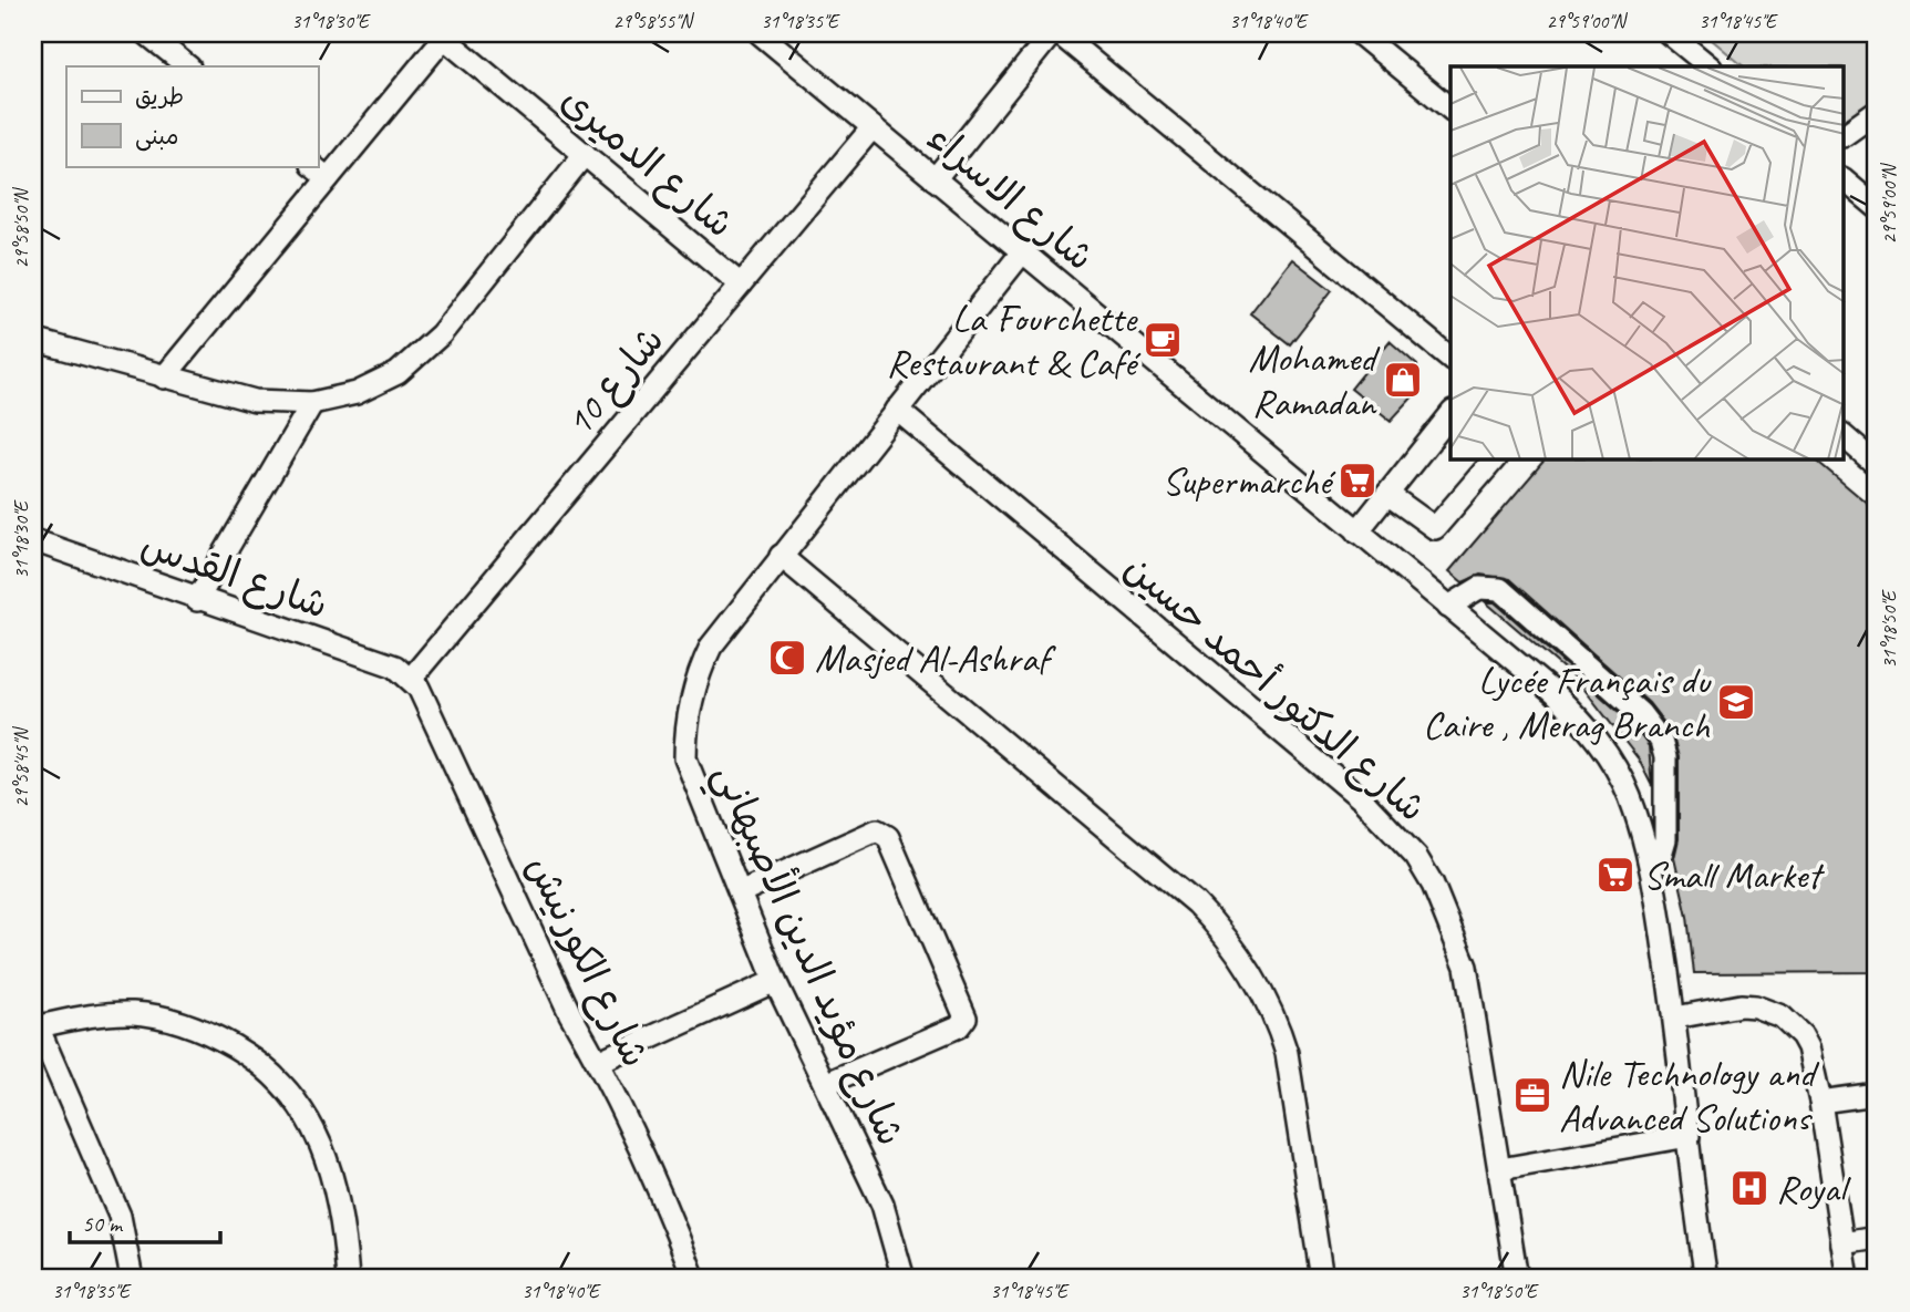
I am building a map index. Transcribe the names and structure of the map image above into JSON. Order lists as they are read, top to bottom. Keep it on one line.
{"streets":{"street":["شارع الدميرى","شارع الاسراء","شارع 10","شارع القدس","شارع الدكتور أحمد حسين","شارع مؤيد الدين الأصبهاني","شارع الكورنيش"]},"crossings":[["شارع الدميرى","شارع 10"],["شارع الاسراء","شارع 10"],["شارع الاسراء","شارع مؤيد الدين الأصبهاني"],["شارع 10","شارع القدس"],["شارع 10","شارع الكورنيش"],["شارع القدس","شارع الكورنيش"],["شارع الدكتور أحمد حسين","شارع مؤيد الدين الأصبهاني"]],"places":{"cafe":["La Fourchette Restaurant & Café"],"shop":["Mohamed Ramadan"],"supermarket":["Supermarché","Small Market"],"mosque":["Masjed Al-Ashraf"],"school or university":["Lycée Français du Caire , Merag Branch"],"office":["Nile Technology and Advanced Solutions"],"hospital":["Royal"]},"legend":["طريق","مبنى"],"scale_bar":"50 m","coordinates":["31°18'30\"E","29°58'55\"N","31°18'35\"E","31°18'40\"E","29°59'00\"N","31°18'45\"E","29°58'50\"N","31°18'50\"E","29°58'45\"N"]}
